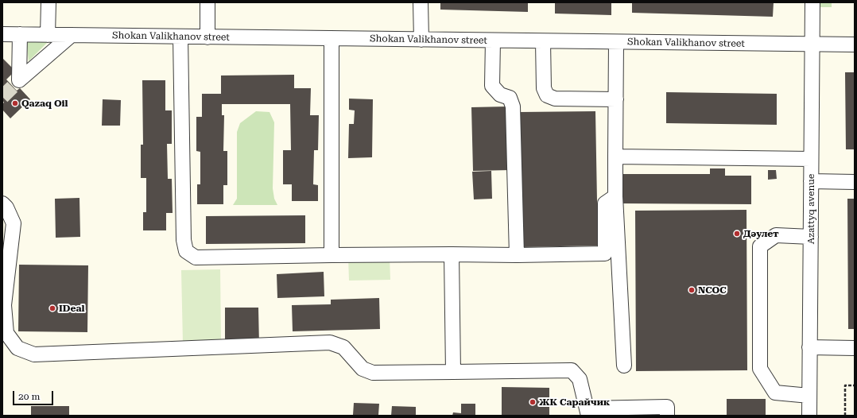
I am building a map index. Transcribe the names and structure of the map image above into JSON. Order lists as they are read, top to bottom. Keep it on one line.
{"streets":{"street":["Shokan Valikhanov street","Azattyq avenue"]},"crossings":[["Shokan Valikhanov street","Azattyq avenue"]],"places":["Qazaq Oil","Дәулет","NCOC","IDeal","ЖК Сарайчик"],"scale_bar":"20 m"}
